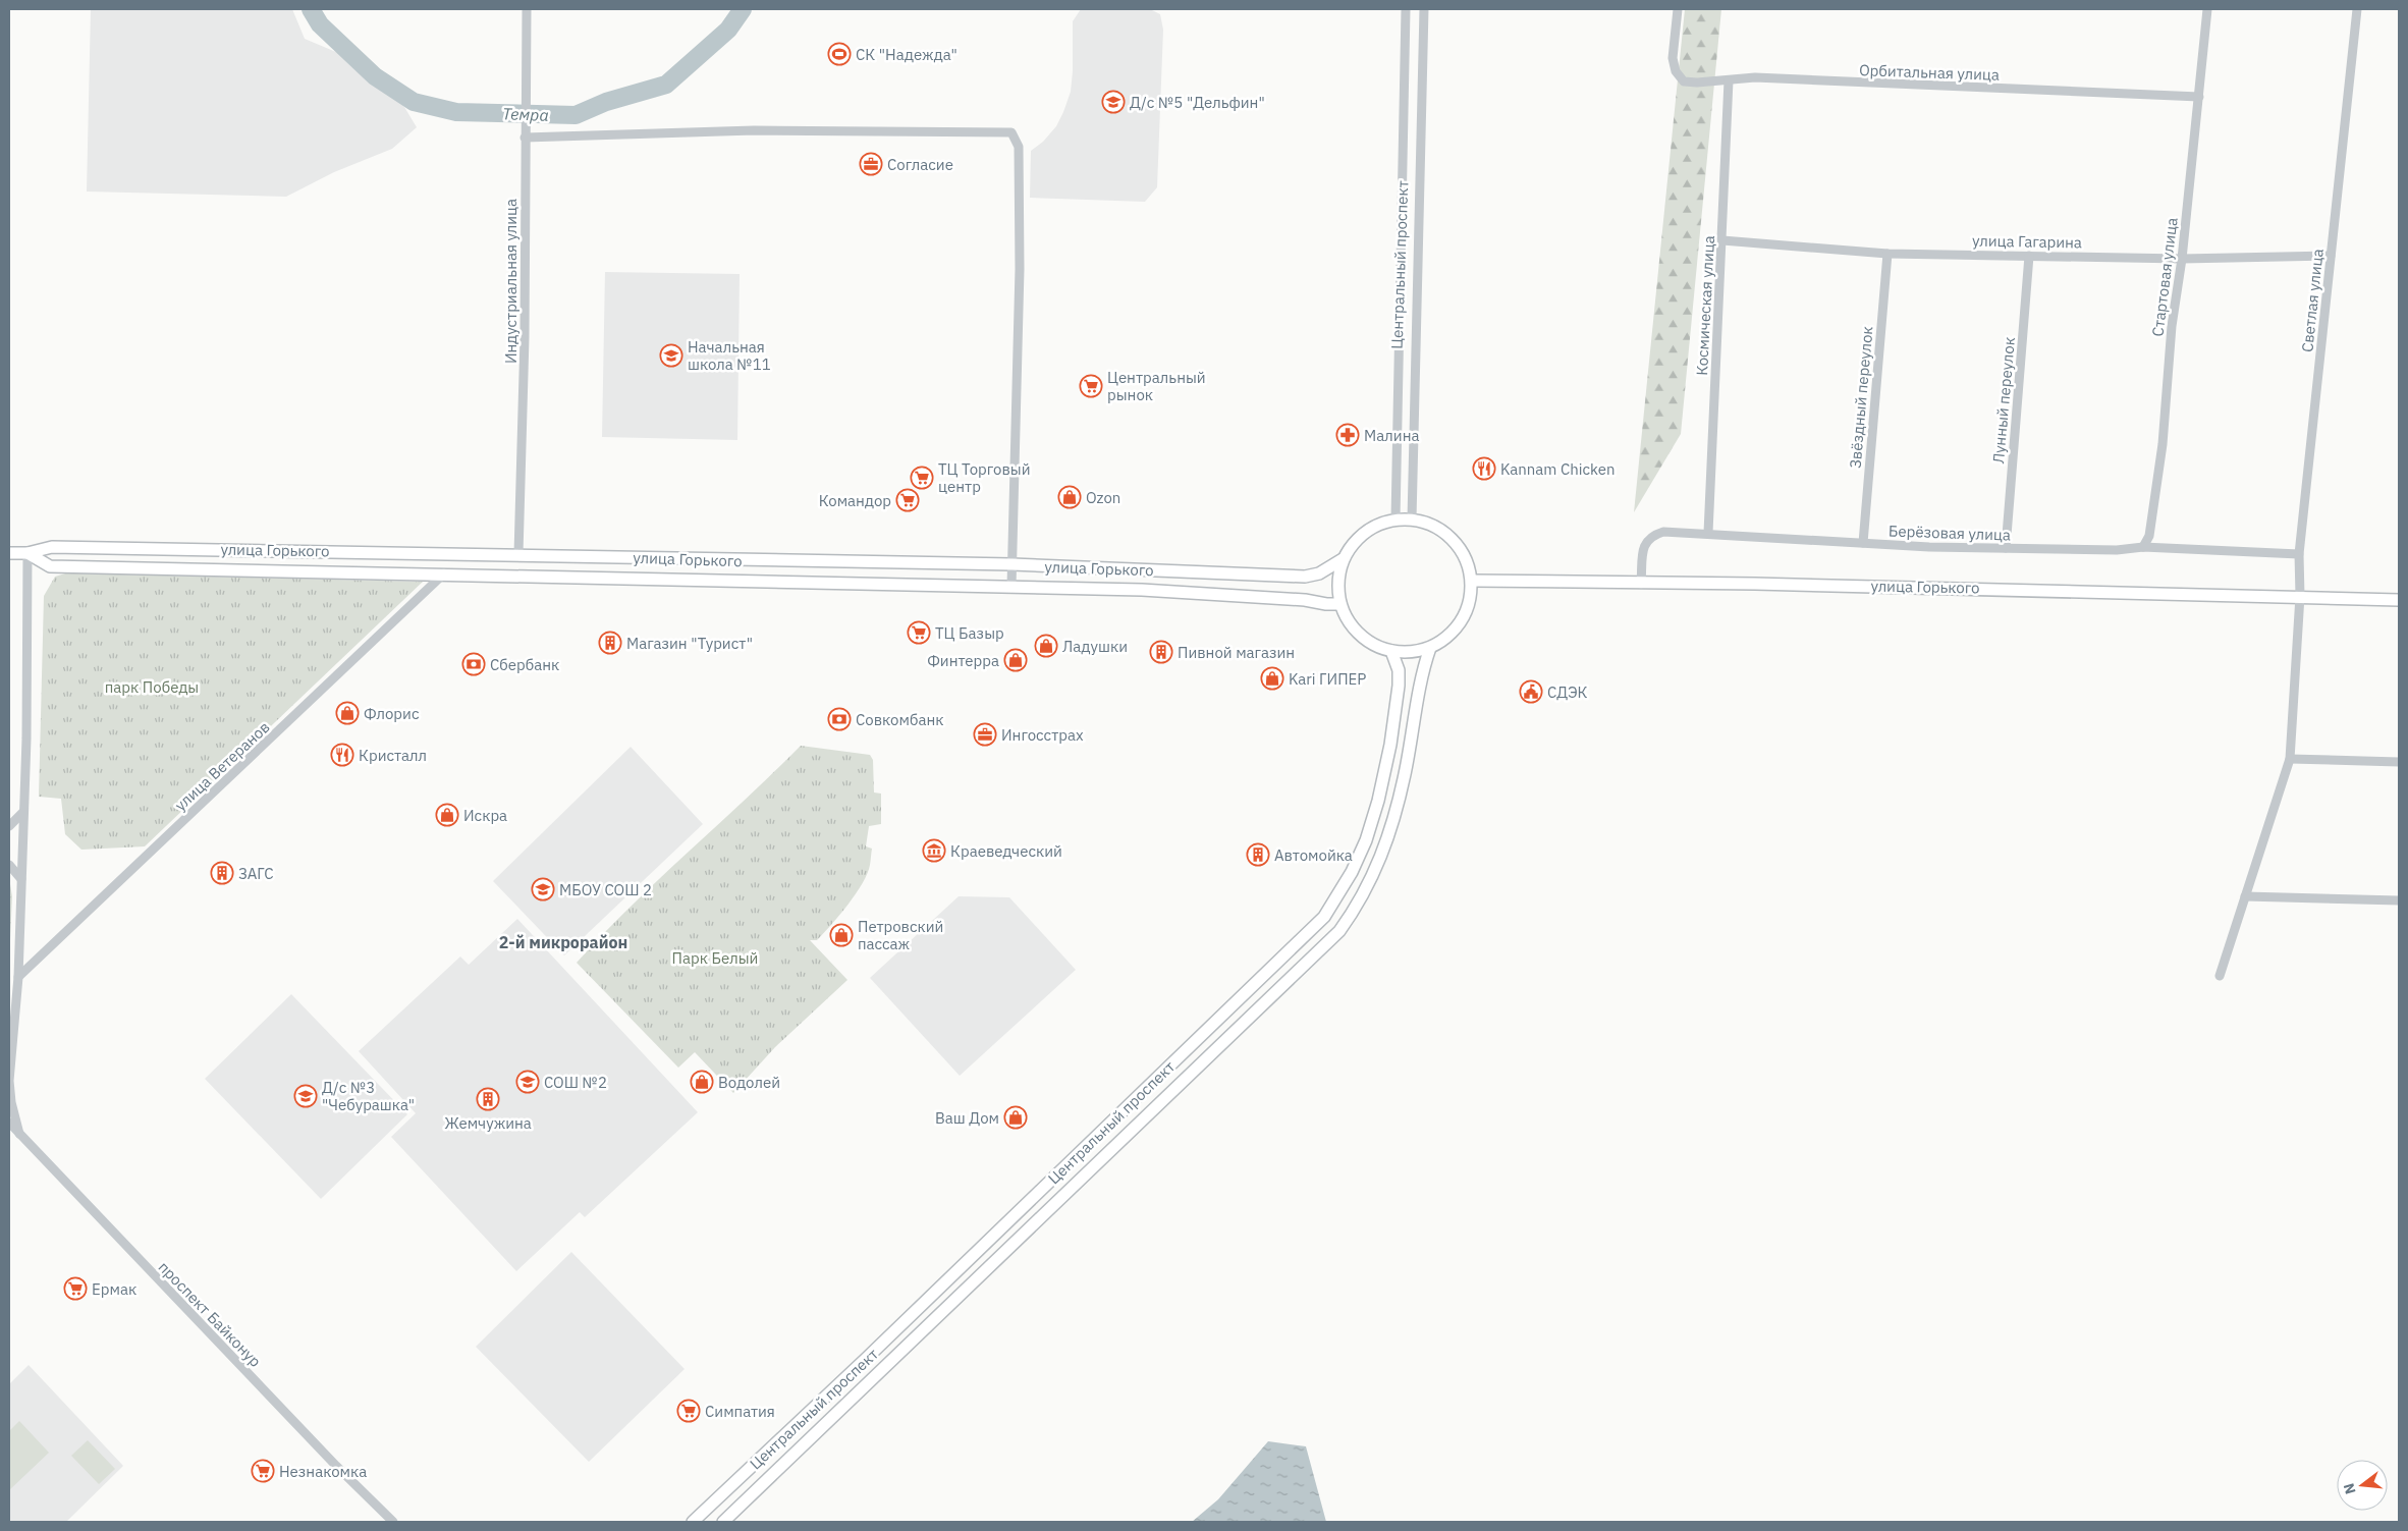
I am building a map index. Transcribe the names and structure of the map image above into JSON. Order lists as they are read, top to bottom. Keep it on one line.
{"streets":{"main road":["Центральный проспект","улица Горького"],"street":["Орбитальная улица","улица Гагарина","Стартовая улица","Индустриальная улица","Светлая улица","Космическая улица","Звёздный переулок","Лунный переулок","Берёзовая улица","улица Ветеранов","проспект Байконур"]},"crossings":[["Орбитальная улица","Стартовая улица"],["Орбитальная улица","Космическая улица"],["улица Гагарина","Стартовая улица"],["улица Гагарина","Светлая улица"],["улица Гагарина","Космическая улица"],["улица Гагарина","Звёздный переулок"],["улица Гагарина","Лунный переулок"],["Центральный проспект","улица Горького"],["Стартовая улица","Берёзовая улица"],["Индустриальная улица","улица Горького"],["Светлая улица","Берёзовая улица"],["Светлая улица","улица Горького"],["Космическая улица","Берёзовая улица"],["Звёздный переулок","Берёзовая улица"],["Лунный переулок","Берёзовая улица"],["Берёзовая улица","улица Горького"],["улица Горького","улица Ветеранов"]],"districts":["2-й микрорайон"],"water":["Темра"],"parks":["парк Победы","Парк Белый"],"places":{"sports":["СК \"Надежда\""],"school or university":["Д/c №5 \"Дельфин\"","Начальная школа №11","МБОУ СОШ 2","СОШ №2","Д/c №3 \"Чебурашка\""],"office":["Согласие","Ингосстрах"],"supermarket":["Центральный рынок","ТЦ Торговый центр","Командор","ТЦ Базыр","Ермак","Симпатия","Незнакомка"],"pharmacy":["Малина"],"restaurant":["Kannam Chicken","Кристалл"],"shop":["Ozon","Ладушки","Финтерра","Kari ГИПЕР","Флорис","Искра","Петровский пассаж","Водолей","Ваш Дом"],"building":["Магазин \"Турист\"","Пивной магазин","Автомойка","ЗАГС","Жемчужина"],"bank":["Сбербанк","Совкомбанк"],"public building":["СДЭК"],"museum":["Краеведческий"]},"north":"left"}
